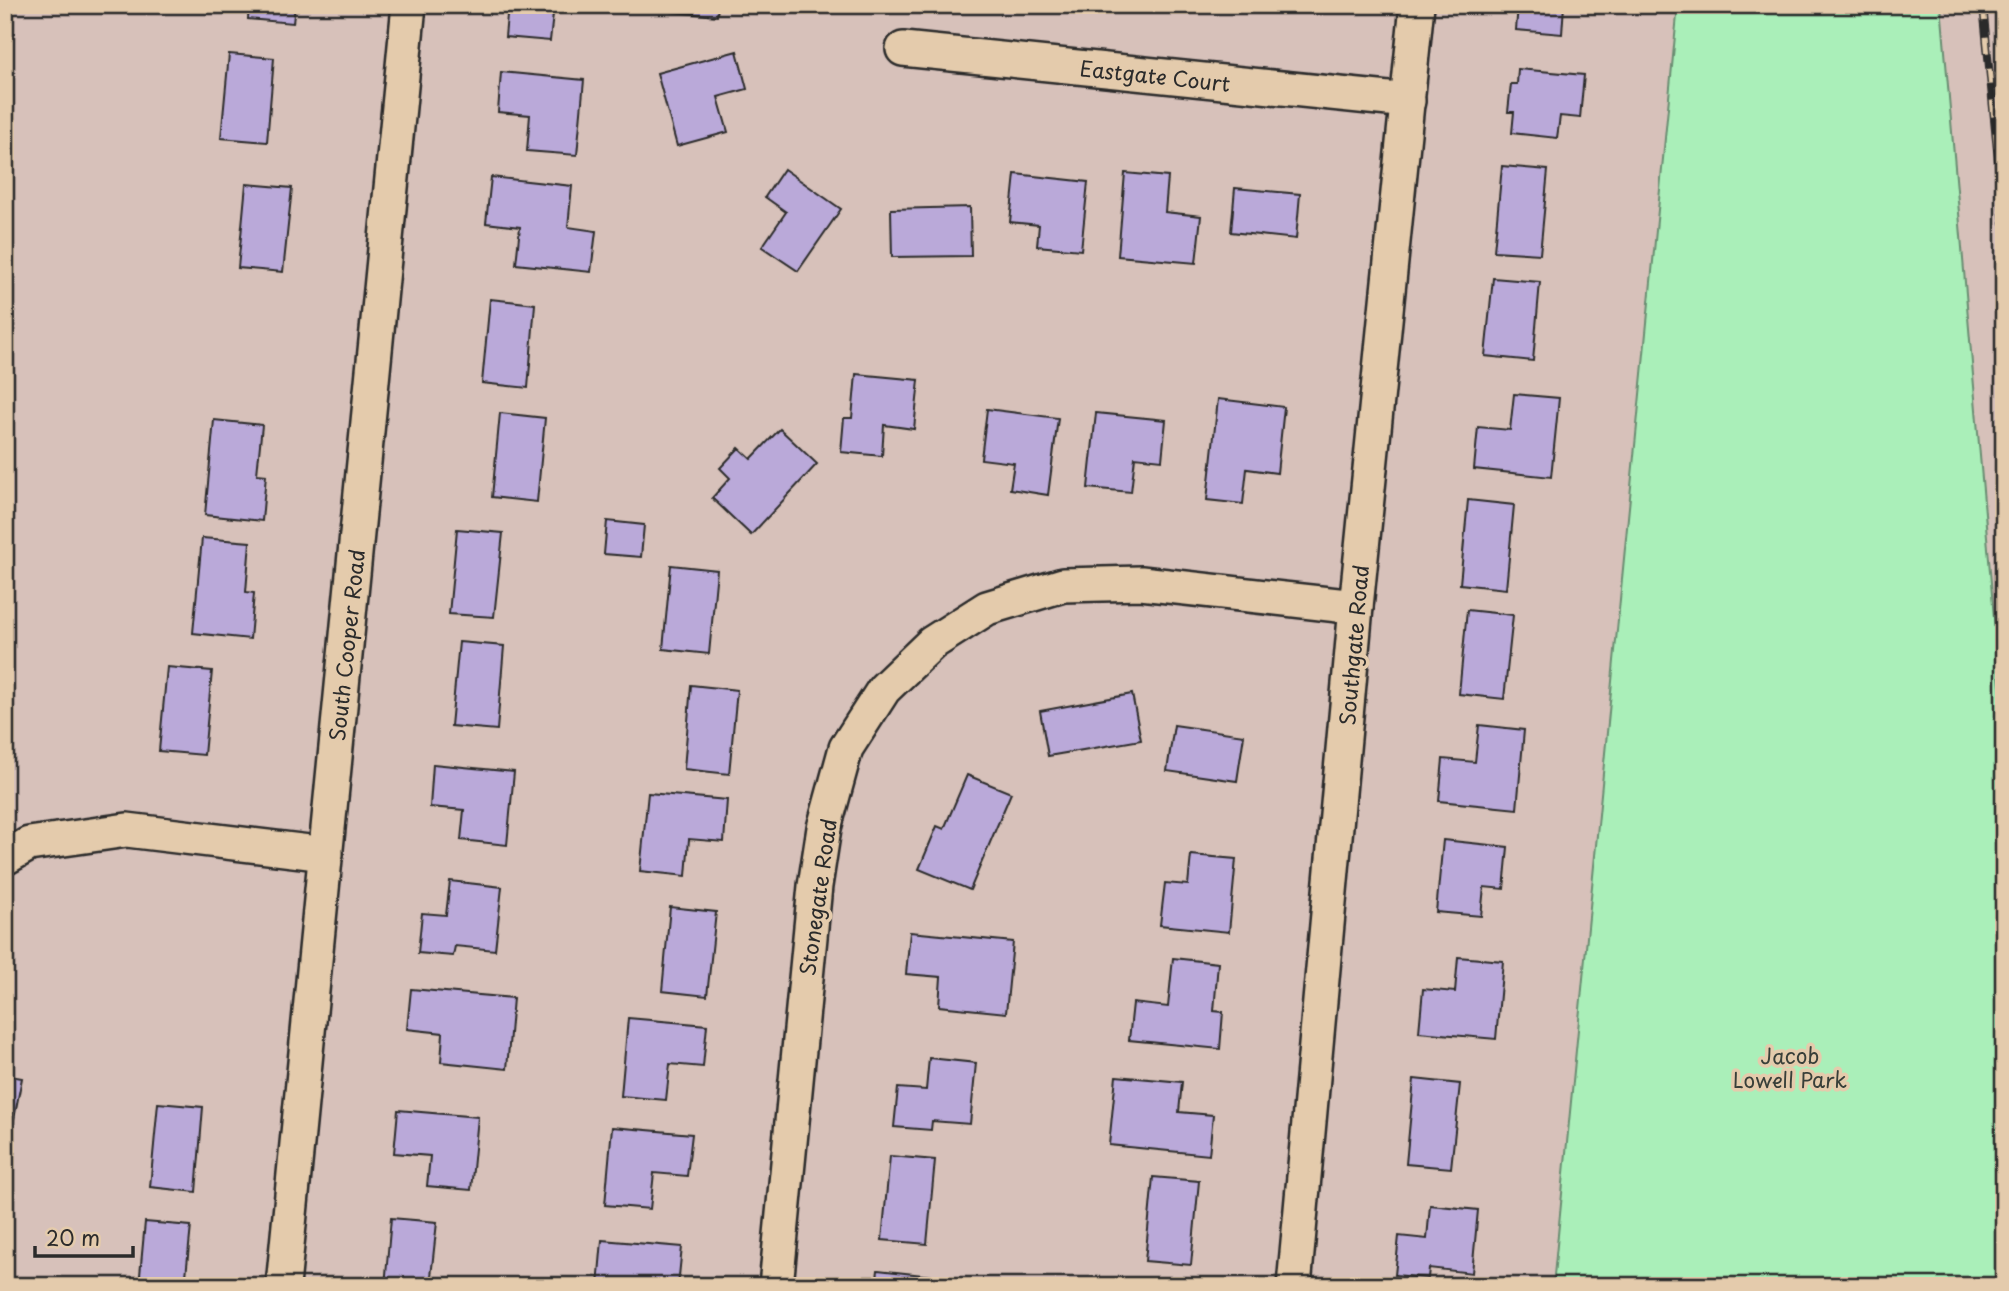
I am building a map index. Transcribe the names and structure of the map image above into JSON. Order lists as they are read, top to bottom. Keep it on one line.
{"streets":{"street":["Eastgate Court","South Cooper Road","Southgate Road","Stonegate Road"]},"crossings":[["Eastgate Court","Southgate Road"],["Southgate Road","Stonegate Road"]],"parks":["Jacob Lowell Park"],"scale_bar":"20 m"}
